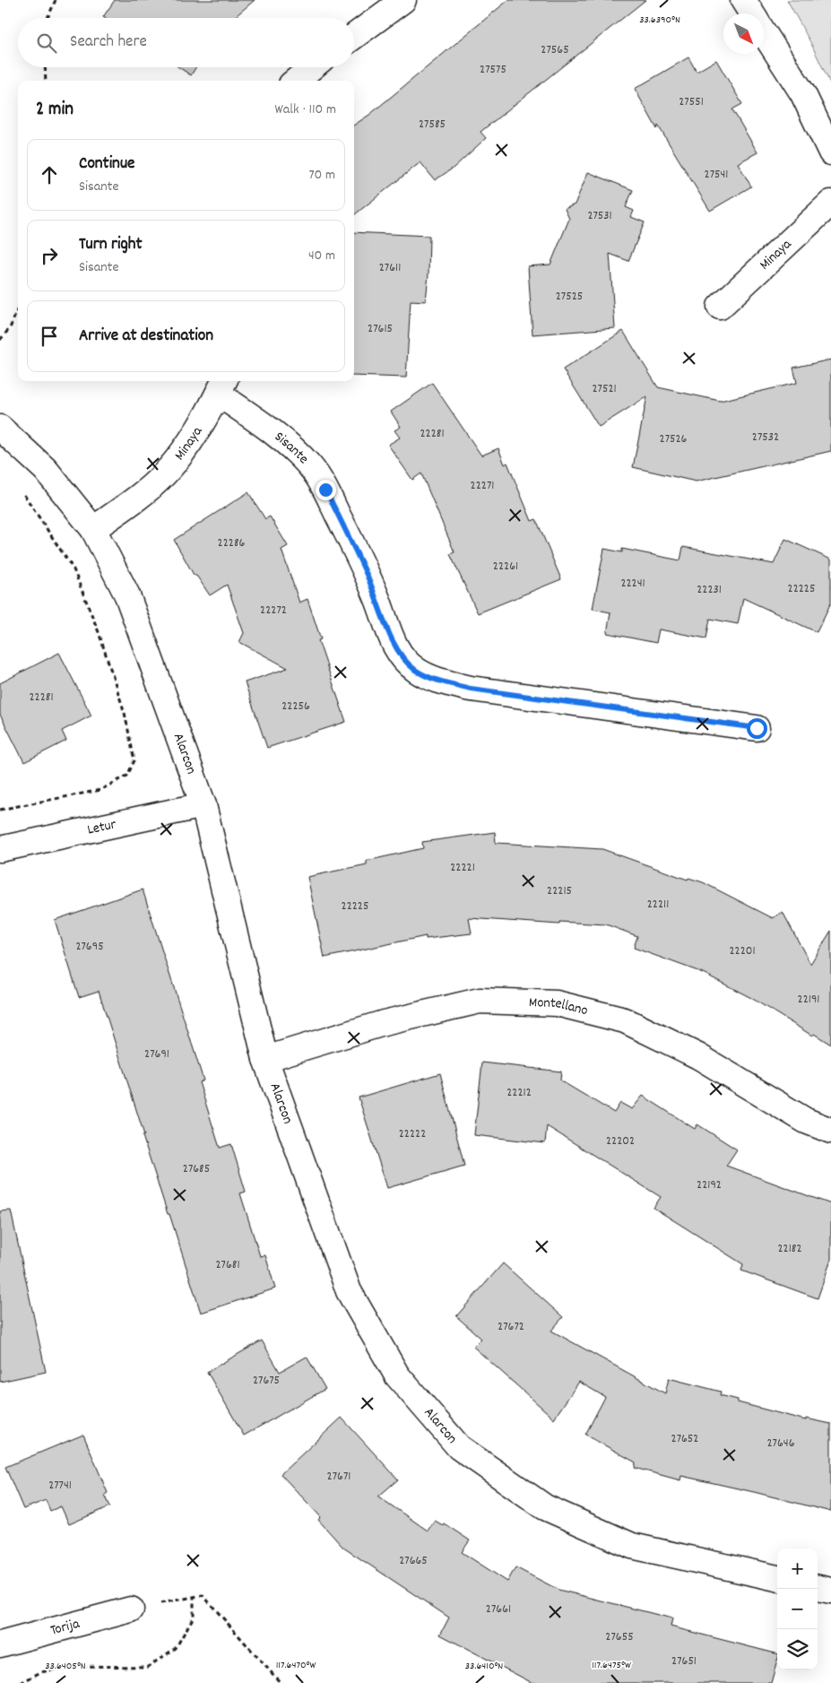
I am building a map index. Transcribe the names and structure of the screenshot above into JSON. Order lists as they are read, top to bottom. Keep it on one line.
{"streets":{"street":["Minaya","Sisante","Alarcon","Letur","Montellano","Torija"]},"crossings":[["Minaya","Sisante"],["Minaya","Alarcon"],["Alarcon","Letur"],["Alarcon","Montellano"]],"house_numbers":["27565","27575","27551","27585","27541","27531","27611","27525","27615","27521","22281","27532","27526","22271","22286","22261","22241","22225","22231","22272","22281","22256","22221","22215","22211","22225","27695","22201","22191","27691","22212","22222","22202","27685","22192","22182","27681","27672","27675","27652","27646","27671","27741","27665","27661","27655","27651"],"north":"bottom right","page":{"search":"Search here","heading":["2 min","Walk · 110 m"],"list":[["Continue","Sisante","70 m"],["Turn right","Sisante","40 m"],"Arrive at destination"],"map_buttons":["+","−"]},"coordinates":["33.6390°N","117.6470°W","117.6475°W","33.6405°N","33.6410°N"]}
